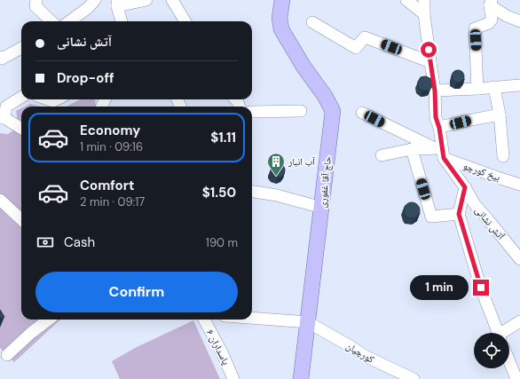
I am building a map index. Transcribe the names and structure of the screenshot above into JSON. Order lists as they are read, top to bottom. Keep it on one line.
{"streets":{"main road":["حاج آقا غفوری"],"street":["بیخ کورچو","آتش نشانی","پاسداران ۶","کورچیان"]},"crossings":[["بیخ کورچو","آتش نشانی"],["حاج آقا غفوری","کورچیان"]],"places":{"building":["آب انبار"]},"page":{"banner":["آتش نشانی","Drop-off"],"list":[{"name":"Economy","note":"1 min · 09:16","value":"$1.11"},{"name":"Comfort","note":"2 min · 09:17","value":"$1.50"}],"pay":["Cash","190 m"],"buttons":"Confirm","bubble":"1 min"}}
